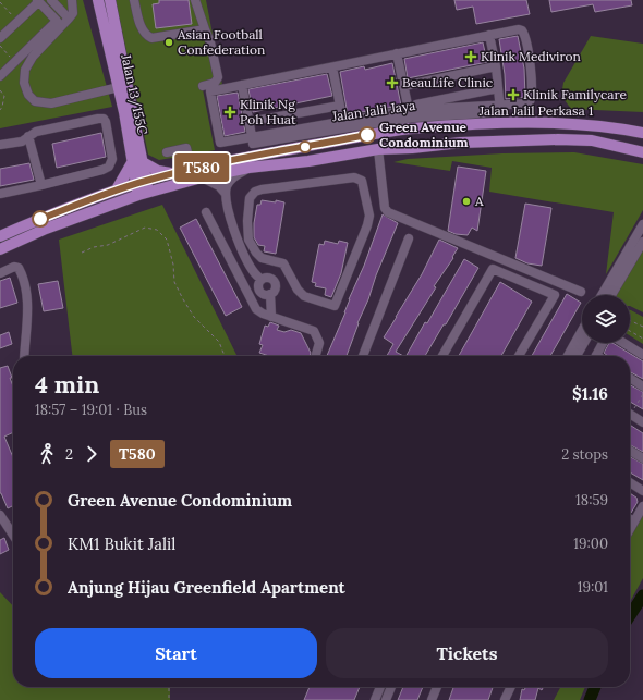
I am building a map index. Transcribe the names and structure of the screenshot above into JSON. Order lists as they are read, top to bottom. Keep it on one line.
{"streets":{"main road":["Jalan 13/155C","Jalan Jalil Perkasa 1"],"street":["Jalan Jalil Jaya"]},"crossings":[["Jalan 13/155C","Jalan Jalil Perkasa 1"],["Jalan Jalil Jaya","Jalan Jalil Perkasa 1"]],"places":{"other":["Asian Football Confederation","Green Avenue Condominium","A"],"health":["Klinik Mediviron","BeauLife Clinic","Klinik Familycare","Klinik Ng Poh Huat"]},"lines":["bus line T580"],"page":{"on_map":"T580","heading":["4 min","18:57 – 19:01 · Bus","$1.16"],"legs":["2","T580","2 stops"],"list":[{"name":"Green Avenue Condominium","value":"18:59"},{"name":"KM1 Bukit Jalil","value":"19:00"},{"name":"Anjung Hijau Greenfield Apartment","value":"19:01"}],"buttons":["Start","Tickets"]}}
